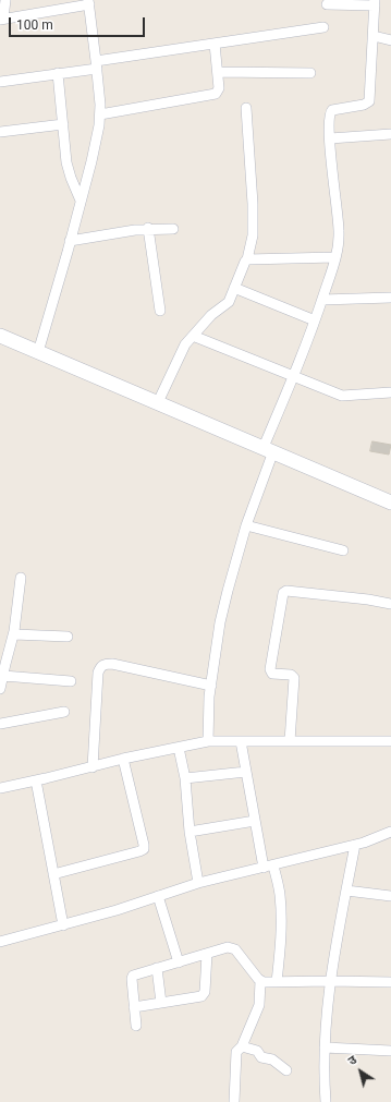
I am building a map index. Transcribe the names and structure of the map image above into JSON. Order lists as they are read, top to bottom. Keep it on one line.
{"scale_bar":"100 m","north":"top left"}
